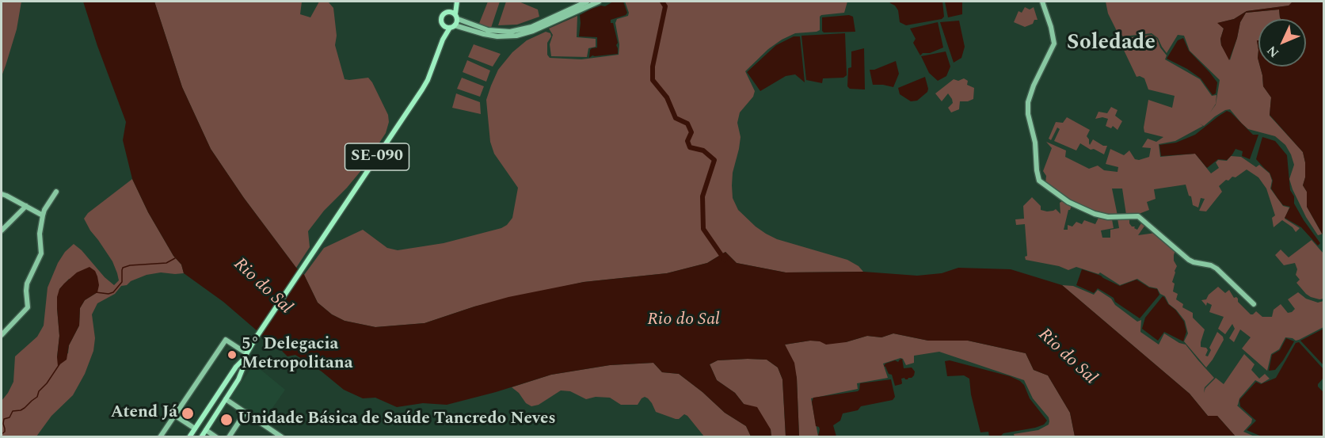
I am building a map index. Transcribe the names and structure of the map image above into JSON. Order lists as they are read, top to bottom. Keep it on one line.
{"streets":{"main road":["SE-090"]},"districts":["Soledade"],"water":["Rio do Sal"],"places":["5° Delegacia Metropolitana","Atend Já","Unidade Básica de Saúde Tancredo Neves"],"north":"bottom left"}
